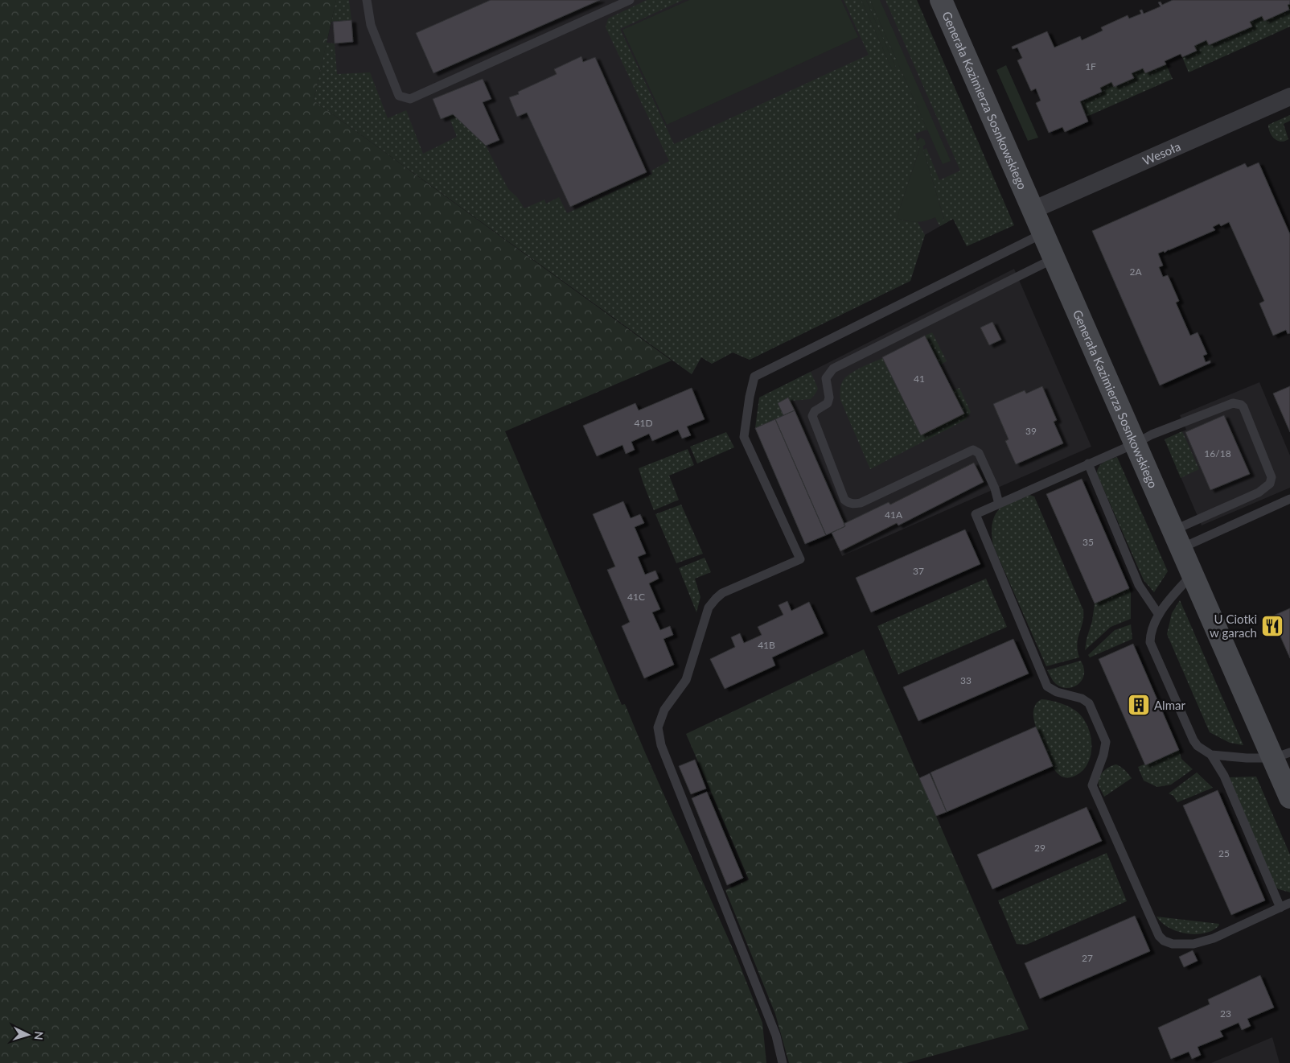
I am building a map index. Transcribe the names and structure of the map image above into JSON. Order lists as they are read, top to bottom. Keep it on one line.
{"streets":{"street":["Generała Kazimierza Sosnkowskiego","Wesoła"]},"crossings":[["Generała Kazimierza Sosnkowskiego","Wesoła"]],"places":{"restaurant":["U Ciotki w garach"],"building":["Almar"]},"house_numbers":["1F","2A","41","41D","39","16/18","41A","35","37","41C","41B","33","29","25","27","23"],"north":"right"}
